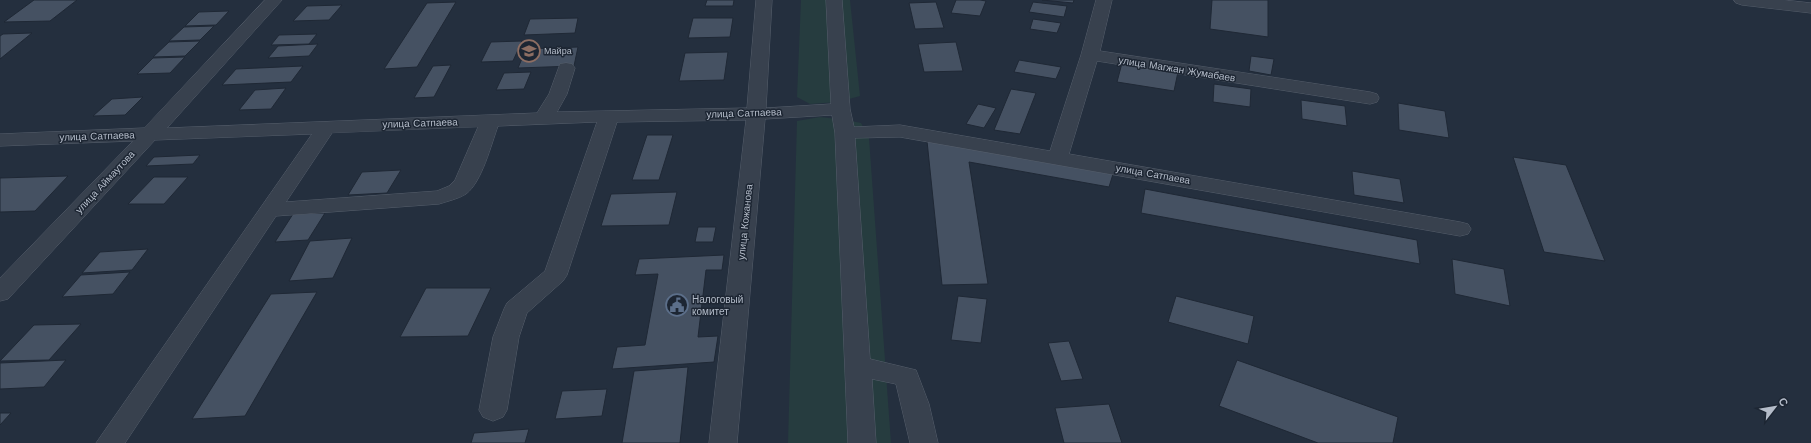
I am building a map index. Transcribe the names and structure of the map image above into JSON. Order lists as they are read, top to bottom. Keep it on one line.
{"streets":{"street":["улица Магжан Жумабаев","улица Сатпаева","улица Аймаутова","улица Кожанова"]},"crossings":[["улица Сатпаева","улица Аймаутова"],["улица Сатпаева","улица Кожанова"]],"places":{"school or university":["Майра"],"public building":["Налоговый комитет"]},"north":"top right"}
